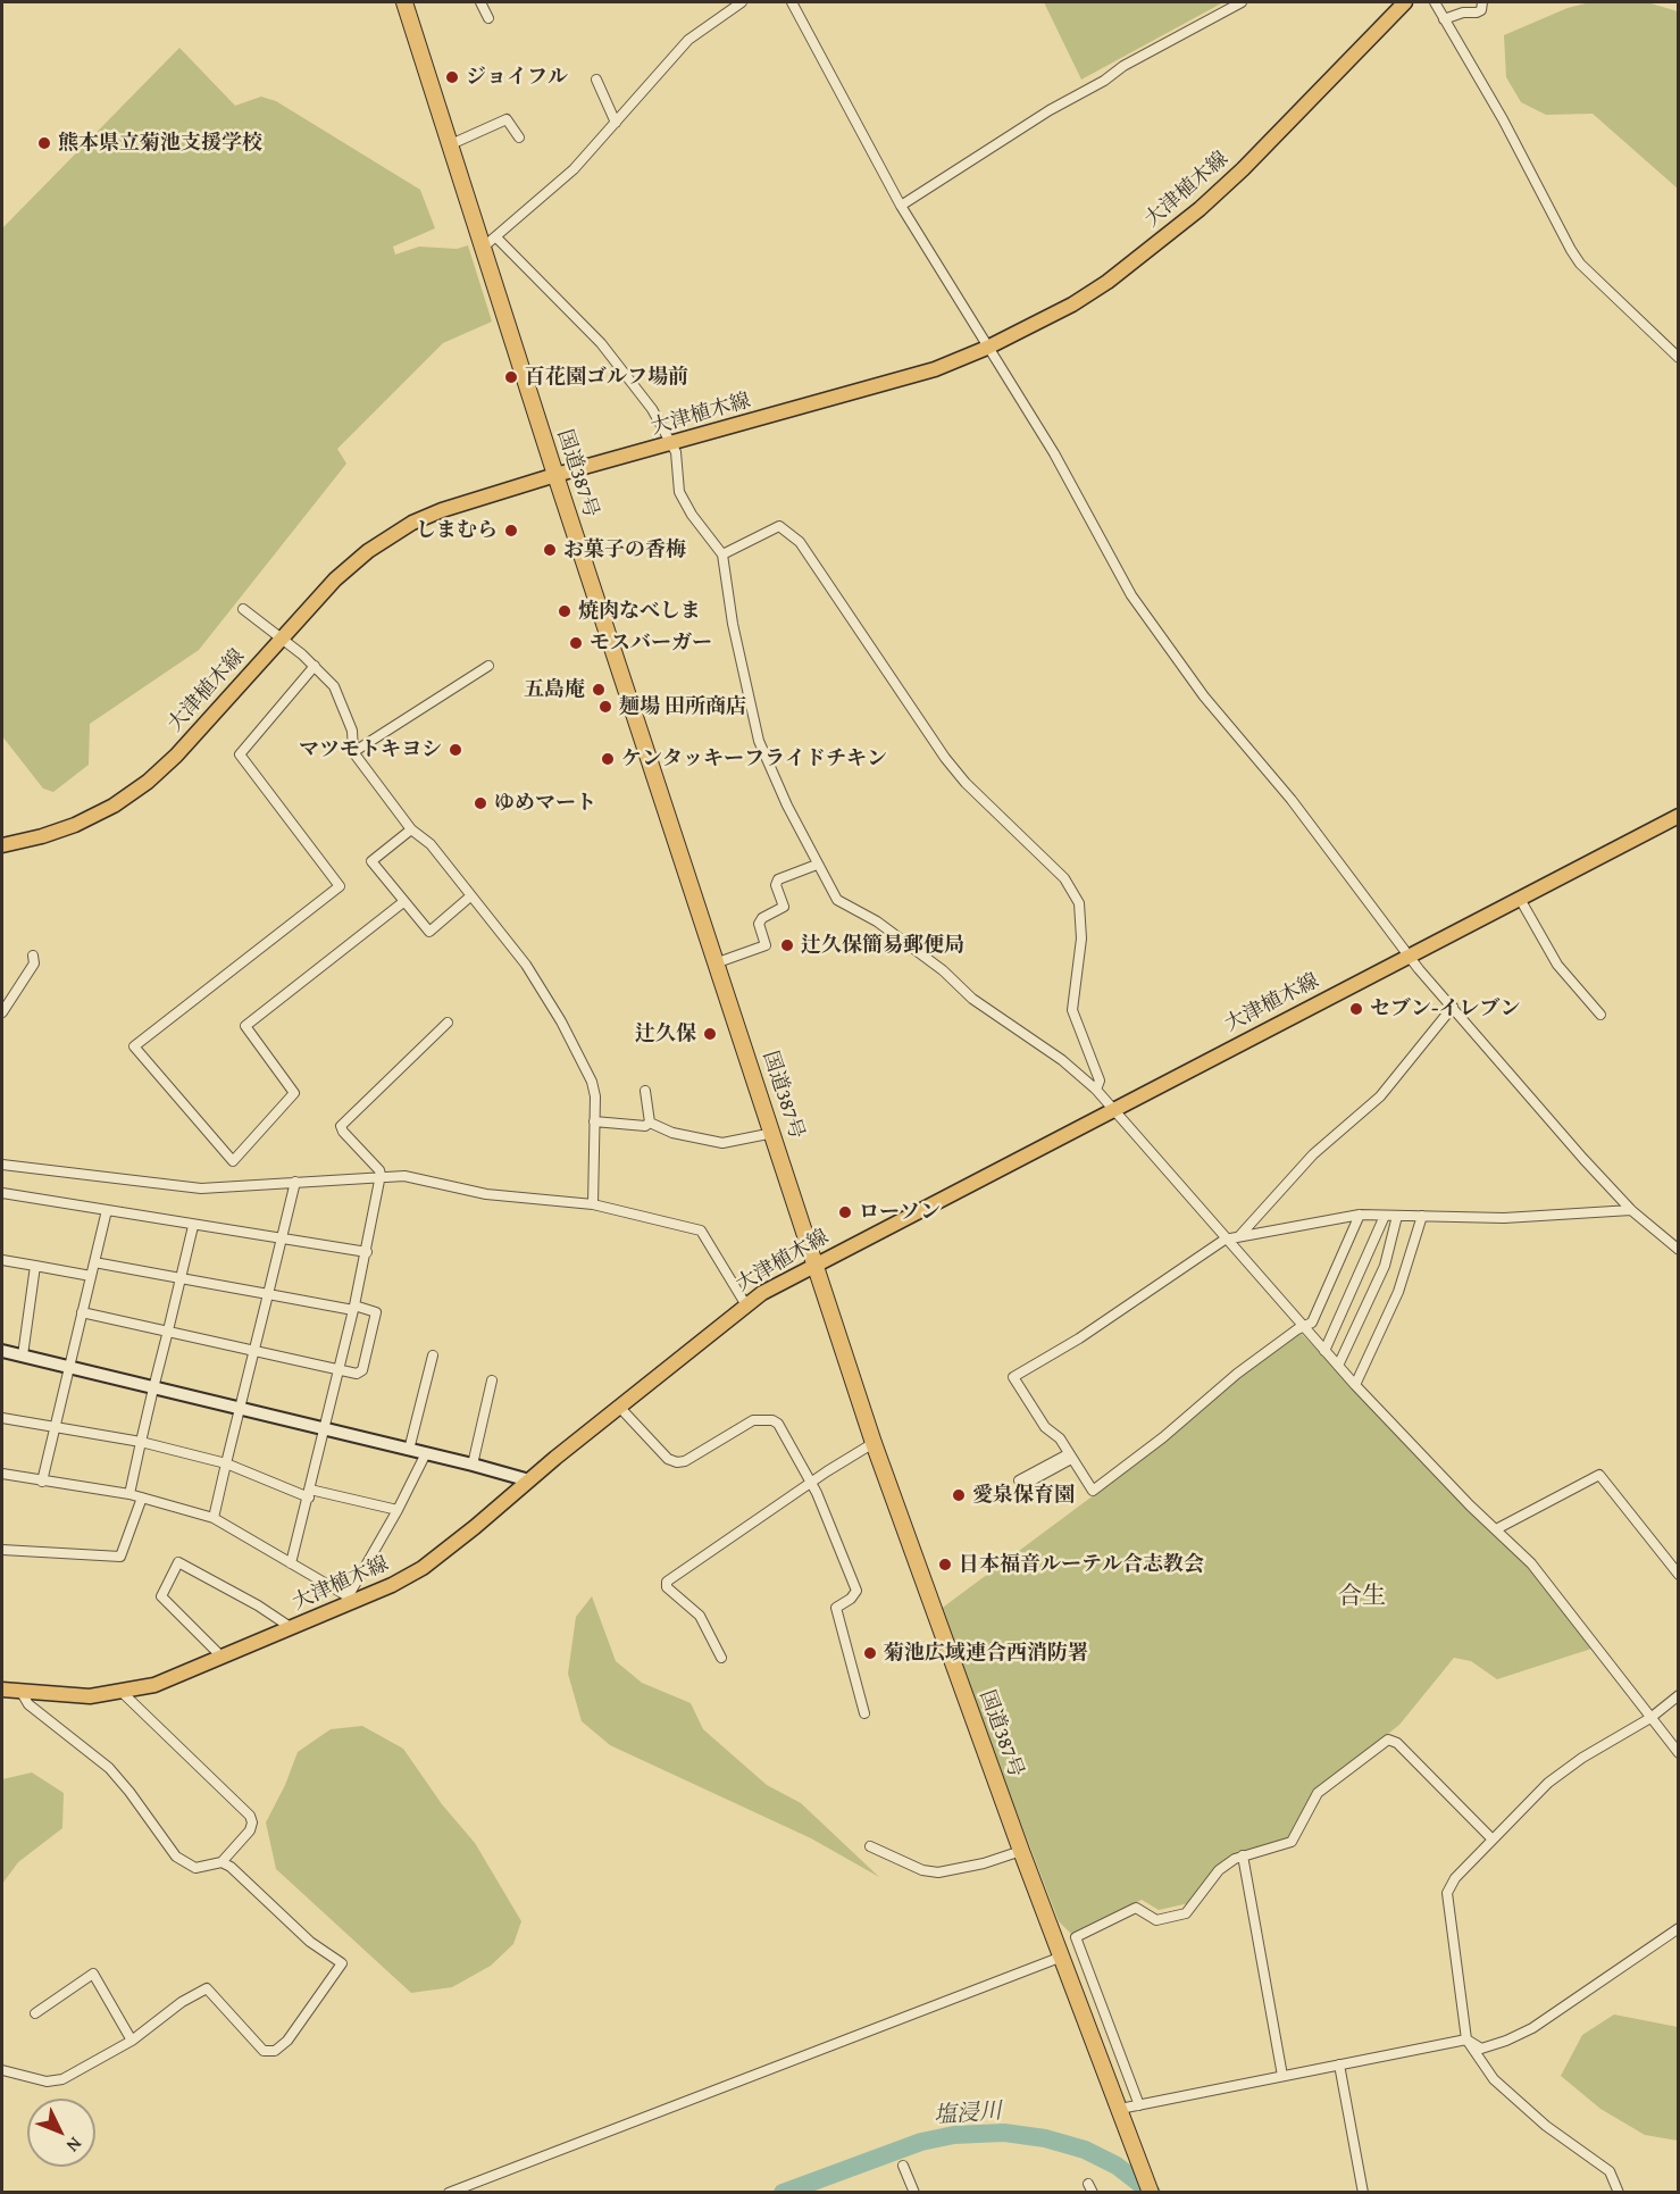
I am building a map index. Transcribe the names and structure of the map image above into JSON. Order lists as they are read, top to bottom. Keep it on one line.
{"streets":{"highway":["国道387号"],"main road":["大津植木線"]},"crossings":[["大津植木線","国道387号"]],"districts":["合生"],"water":["塩浸川"],"places":["ジョイフル","熊本県立菊池支援学校","百花園ゴルフ場前","しまむら","お菓子の香梅","焼肉なべしま","モスバーガー","五島庵","麺場 田所商店","マツモトキヨシ","ケンタッキーフライドチキン","ゆめマート","辻久保簡易郵便局","セブン-イレブン","辻久保","ローソン","愛泉保育園","日本福音ルーテル合志教会","菊池広域連合西消防署"],"north":"bottom right"}
